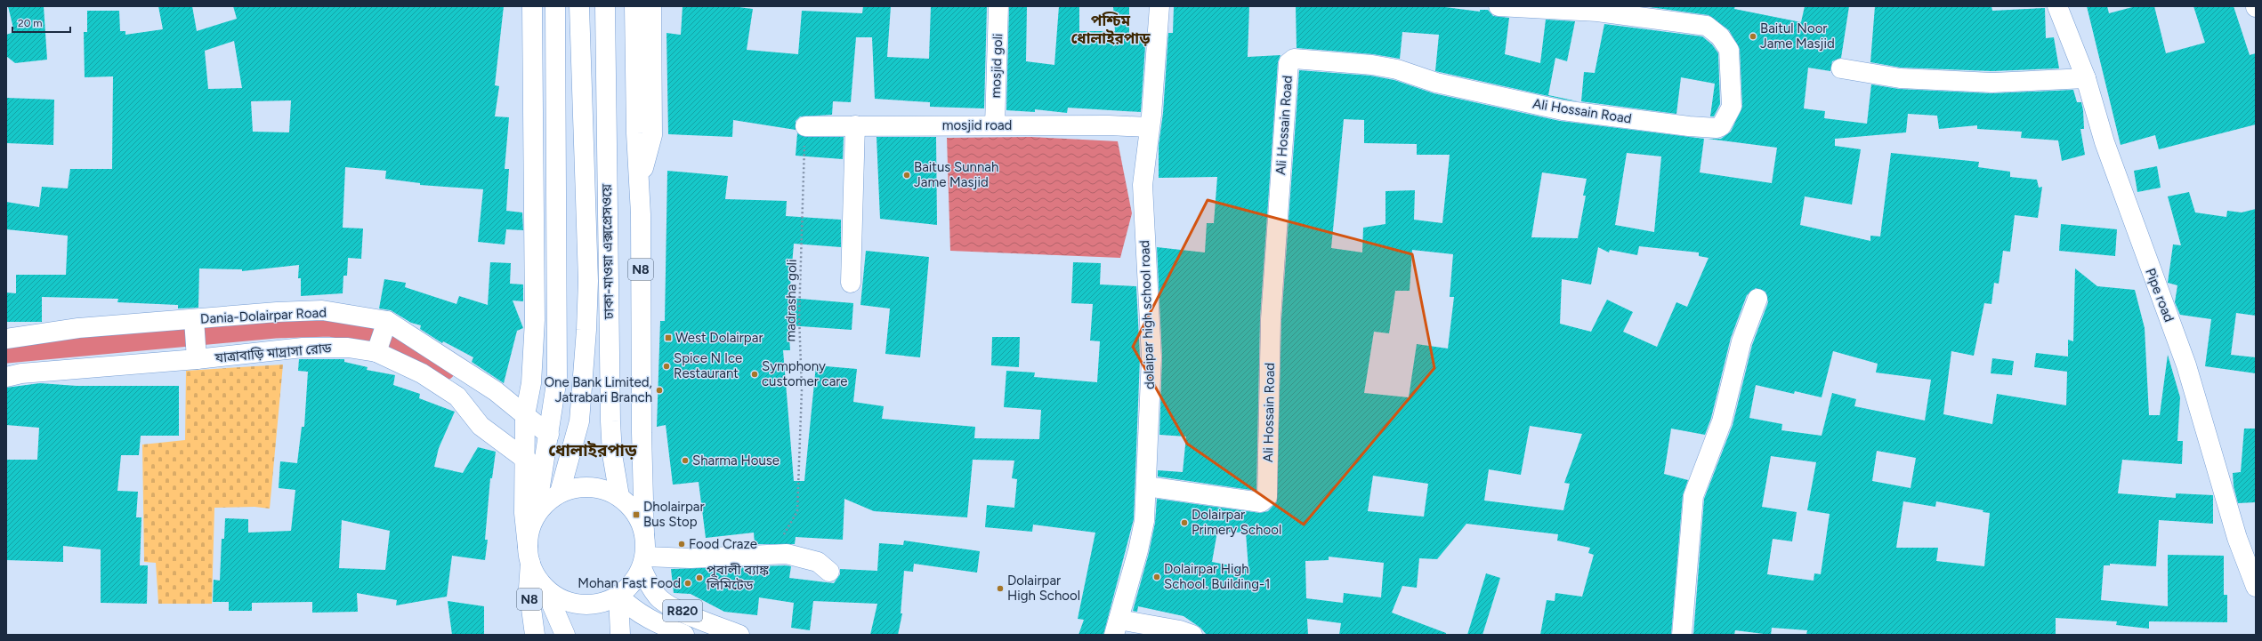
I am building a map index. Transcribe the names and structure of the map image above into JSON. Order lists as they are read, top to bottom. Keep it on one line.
{"streets":{"main road":["mosjid goli","Ali Hossain Road","mosjid road","ঢাকা-মাওয়া এক্সপ্রেসওয়ে","N8","Pipe road","dolaipar high school road","Dania-Dolairpar Road","যাত্রাবাড়ি মাদ্রাসা রোড","R820"],"path":["madrasha goli"]},"crossings":[["mosjid goli","mosjid road"],["Ali Hossain Road","dolaipar high school road"],["mosjid road","madrasha goli"],["mosjid road","dolaipar high school road"],["ঢাকা-মাওয়া এক্সপ্রেসওয়ে","N8"],["ঢাকা-মাওয়া এক্সপ্রেসওয়ে","R820"],["N8","Dania-Dolairpar Road"],["N8","যাত্রাবাড়ি মাদ্রাসা রোড"],["N8","R820"]],"districts":["পশ্চিম ধোলাইরপাড়","ধোলাইরপাড়"],"places":{"other":["Baitul Noor Jame Masjid","Baitus Sunnah Jame Masjid","Spice N Ice Restaurant","Symphony customer care","One Bank Limited, Jatrabari Branch","Sharma House","Dolairpar Primery School","Food Craze","Dolairpar High School. Building-1","পূবালী ব্যাঙ্ক লিমিটেড","Mohan Fast Food","Dolairpar High School"],"transit":["West Dolairpar","Dholairpar Bus Stop"]},"scale_bar":"20 m"}
